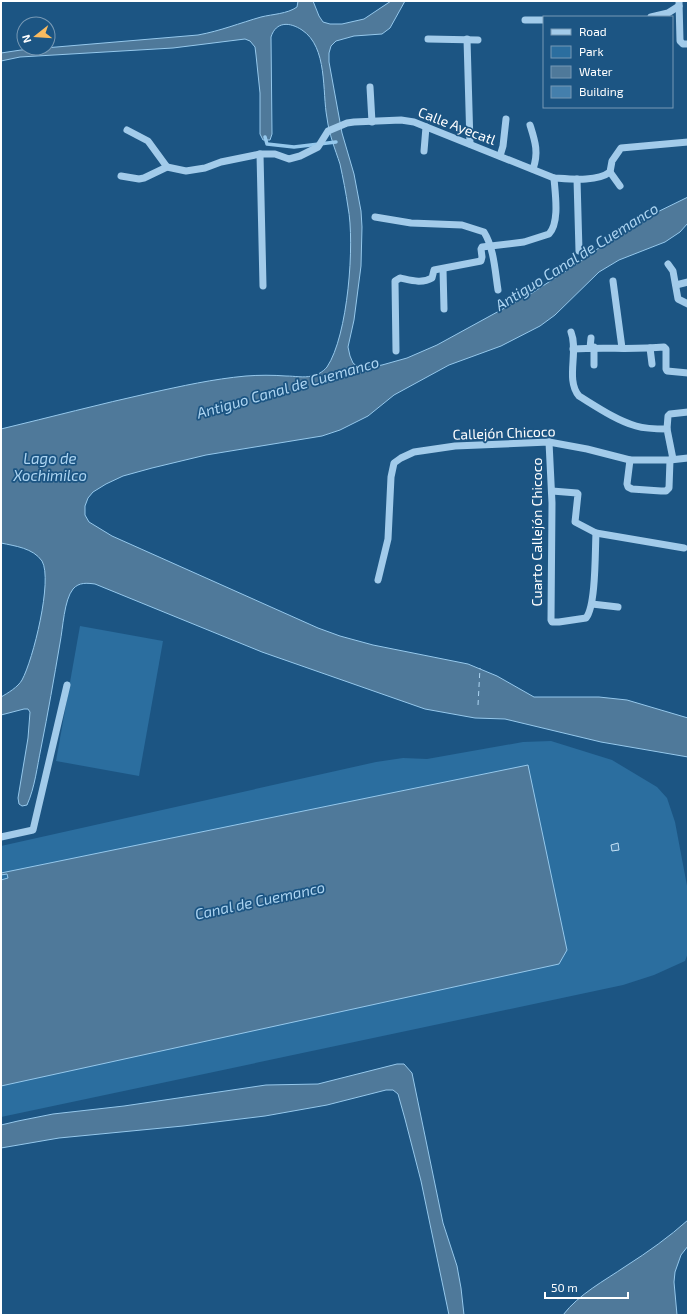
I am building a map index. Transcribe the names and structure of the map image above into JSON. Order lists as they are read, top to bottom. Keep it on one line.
{"streets":{"street":["Calle Ayecatl","Callejón Chicoco","Cuarto Callejón Chicoco"]},"crossings":[["Callejón Chicoco","Cuarto Callejón Chicoco"]],"water":["Antiguo Canal de Cuemanco","Lago de Xochimilco","Canal de Cuemanco"],"legend":["Road","Park","Water","Building"],"scale_bar":"50 m","north":"left"}
